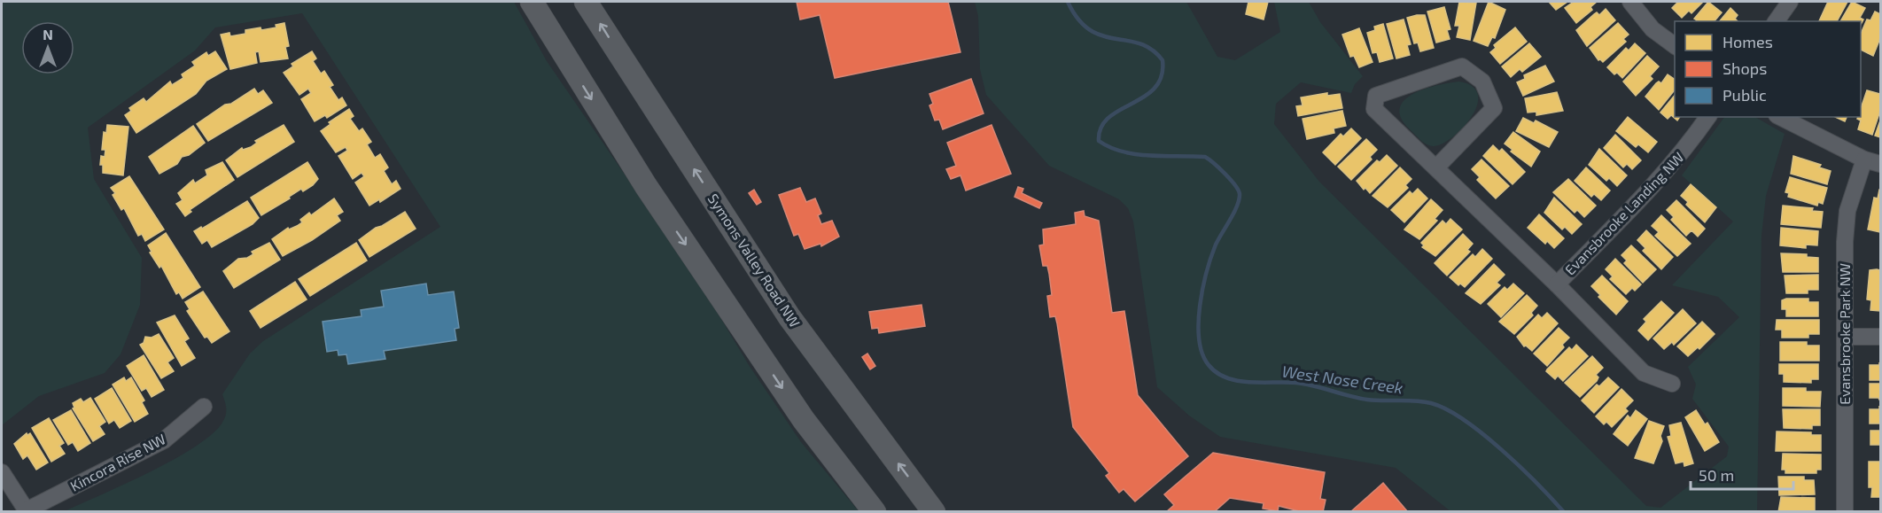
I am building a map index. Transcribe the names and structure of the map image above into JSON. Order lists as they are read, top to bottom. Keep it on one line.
{"streets":{"main road":["Symons Valley Road NW"],"street":["Evansbrooke Landing NW","Evansbrooke Park NW","Kincora Rise NW"]},"water":["West Nose Creek"],"legend":["Homes","Shops","Public"],"scale_bar":"50 m","north":"top"}
